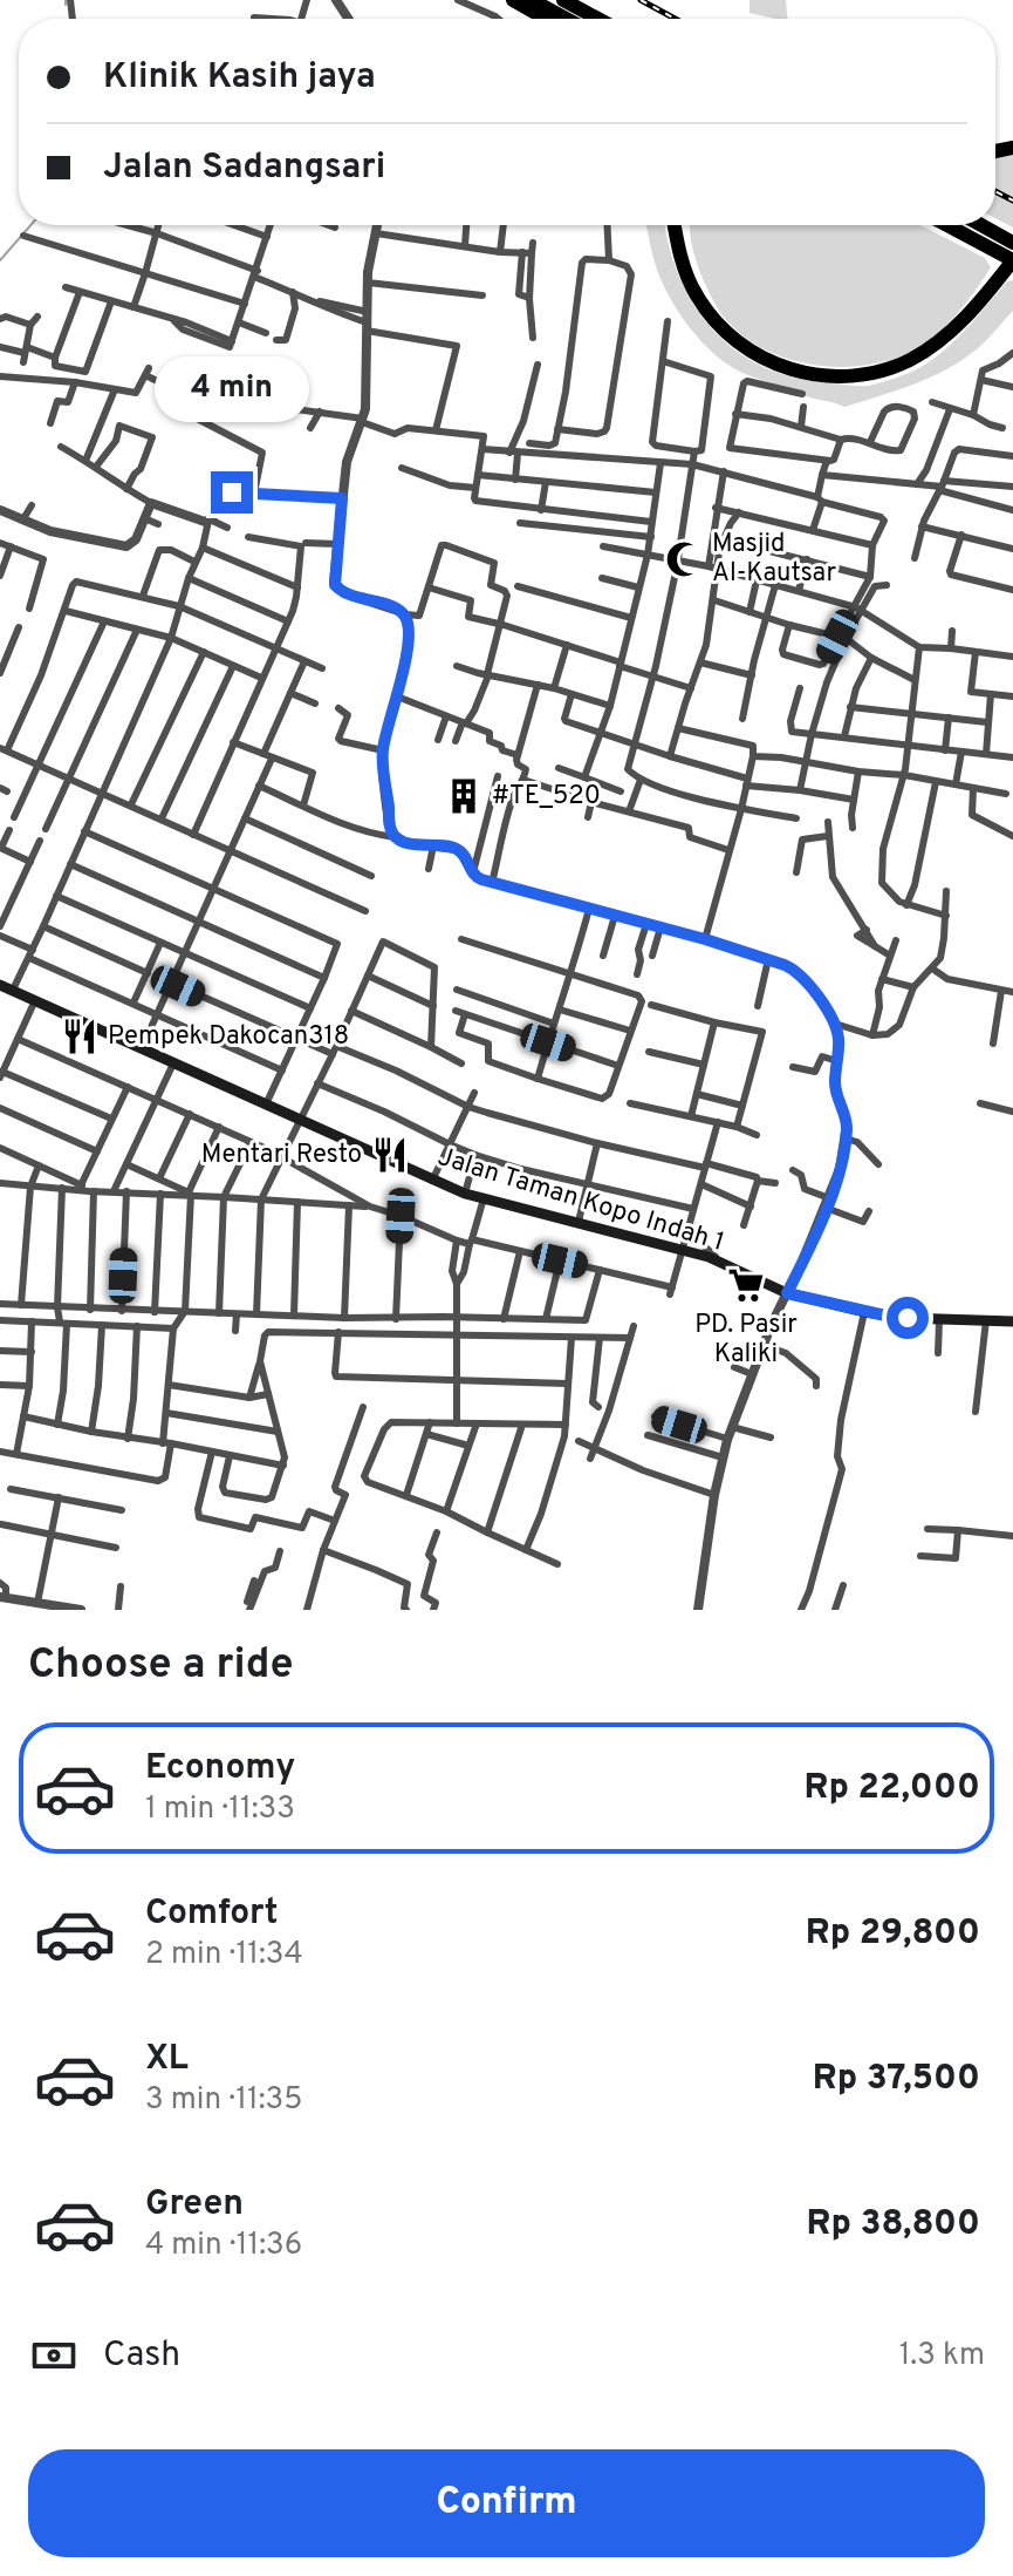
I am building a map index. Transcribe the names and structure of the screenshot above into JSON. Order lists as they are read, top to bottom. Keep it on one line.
{"streets":{"main road":["Jalan Taman Kopo Indah 1"]},"places":{"mosque":["Masjid Al-Kautsar"],"building":["#TE_520"],"restaurant":["Pempek Dakocan318","Mentari Resto"],"supermarket":["PD. Pasir Kaliki"]},"page":{"banner":["Klinik Kasih jaya","Jalan Sadangsari"],"bubble":"4 min","heading":"Choose a ride","list":[{"name":"Economy","note":"1 min · 11:33","value":"Rp 22,000"},{"name":"Comfort","note":"2 min · 11:34","value":"Rp 29,800"},{"name":"XL","note":"3 min · 11:35","value":"Rp 37,500"},{"name":"Green","note":"4 min · 11:36","value":"Rp 38,800"}],"pay":["Cash","1.3 km"],"buttons":"Confirm"}}
